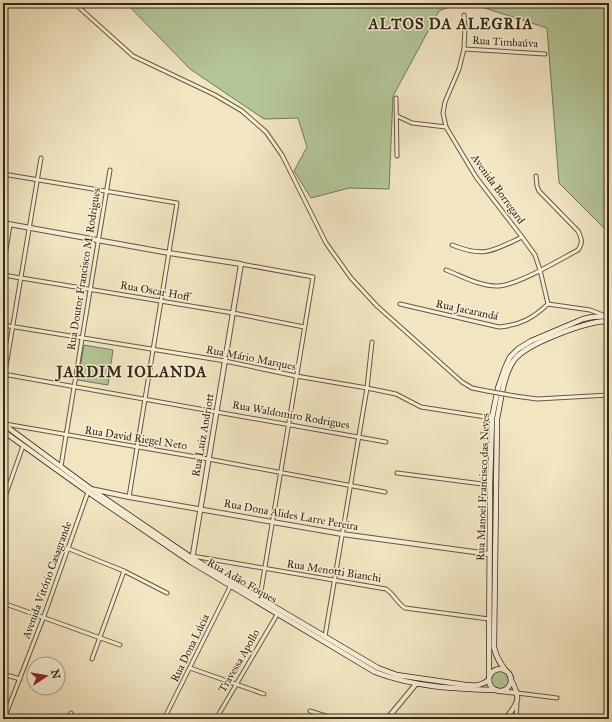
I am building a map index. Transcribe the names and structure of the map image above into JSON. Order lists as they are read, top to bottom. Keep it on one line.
{"streets":{"main road":["Rua Manoel Francisco das Neves","Rua Adão Foques"],"street":["Rua Timbaúva","Avenida Borregard","Rua Doutor Francisco M. Rodrigues","Rua Oscar Hoff","Rua Jacarandá","Rua Mário Marques","Rua Waldomiro Rodrigues","Rua Luiz Andriott","Rua David Riegel Neto","Rua Dona Alides Larre Pereira","Rua Menotti Bianchi","Avenida Vitório Casagrande","Rua Dona Lúcia","Travessa Apollo"]},"crossings":[["Rua Timbaúva","Avenida Borregard"],["Avenida Borregard","Rua Jacarandá"],["Rua Doutor Francisco M. Rodrigues","Rua Oscar Hoff"],["Rua Doutor Francisco M. Rodrigues","Rua Mário Marques"],["Rua Doutor Francisco M. Rodrigues","Rua Waldomiro Rodrigues"],["Rua Doutor Francisco M. Rodrigues","Rua David Riegel Neto"],["Rua Doutor Francisco M. Rodrigues","Rua Adão Foques"],["Rua Oscar Hoff","Rua Luiz Andriott"],["Rua Mário Marques","Rua Luiz Andriott"],["Rua Mário Marques","Rua Manoel Francisco das Neves"],["Rua Waldomiro Rodrigues","Rua Luiz Andriott"],["Rua Luiz Andriott","Rua David Riegel Neto"],["Rua Luiz Andriott","Rua Dona Alides Larre Pereira"],["Rua Luiz Andriott","Rua Menotti Bianchi"],["Rua Luiz Andriott","Rua Adão Foques"],["Rua David Riegel Neto","Rua Adão Foques"],["Rua Manoel Francisco das Neves","Rua Dona Alides Larre Pereira"],["Rua Manoel Francisco das Neves","Rua Menotti Bianchi"],["Rua Manoel Francisco das Neves","Rua Adão Foques"],["Rua Dona Alides Larre Pereira","Avenida Vitório Casagrande"],["Rua Dona Alides Larre Pereira","Rua Adão Foques"],["Rua Menotti Bianchi","Rua Adão Foques"],["Avenida Vitório Casagrande","Rua Adão Foques"],["Rua Adão Foques","Rua Dona Lúcia"],["Rua Adão Foques","Travessa Apollo"]],"districts":["ALTOS DA ALEGRIA","JARDIM IOLANDA"],"north":"right"}
